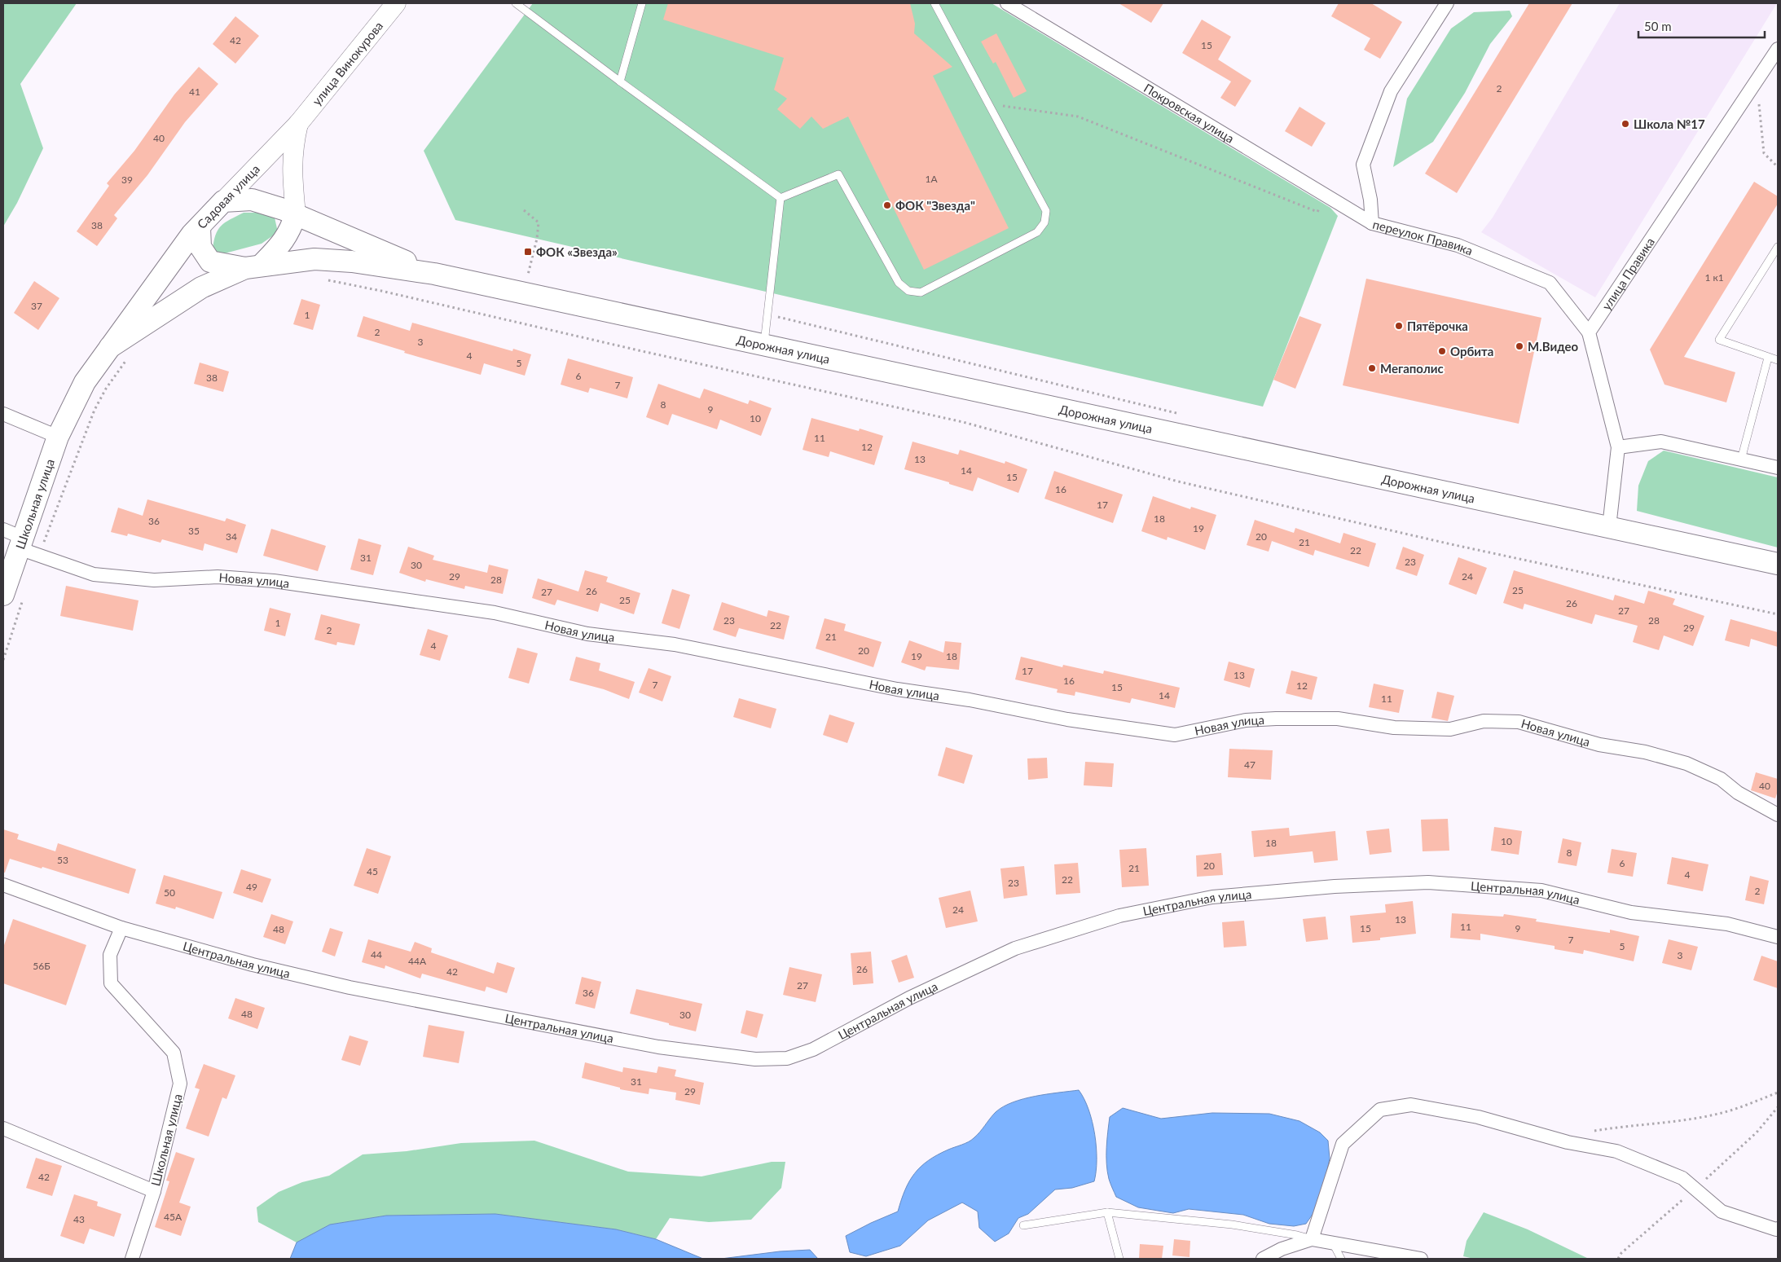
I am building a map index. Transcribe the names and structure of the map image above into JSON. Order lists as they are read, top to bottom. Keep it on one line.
{"streets":{"main road":["улица Винокурова","Садовая улица","Дорожная улица","Школьная улица"],"street":["Покровская улица","переулок Правика","улица Правика","Новая улица","Центральная улица"]},"crossings":[["улица Винокурова","Садовая улица"],["Покровская улица","переулок Правика"],["Садовая улица","Школьная улица"],["переулок Правика","улица Правика"],["Школьная улица","Новая улица"],["Школьная улица","Центральная улица"]],"places":{"other":["Школа №17","ФОК \"Звезда\"","Пятёрочка","М.Видео","Орбита","Мегаполис"],"transit":["ФОК «Звезда»"]},"house_numbers":["42","15","2","41","40","1А","39","38","1 к1","37","1","2","3","4","5","6","38","7","8","9","10","11","12","13","14","15","16","17","18","36","19","35","34","20","21","22","31","23","30","29","24","28","25","26","27","25","26","27","23","28","1","22","29","2","21","4","20","19","18","17","13","16","7","12","15","14","11","47","40","10","18","8","53","6","20","21","45","4","22","23","49","2","50","24","13","11","15","9","48","7","5","44","3","44А","56Б","26","42","27","36","48","30","31","29","42","45А","43"],"scale_bar":"50 m"}
